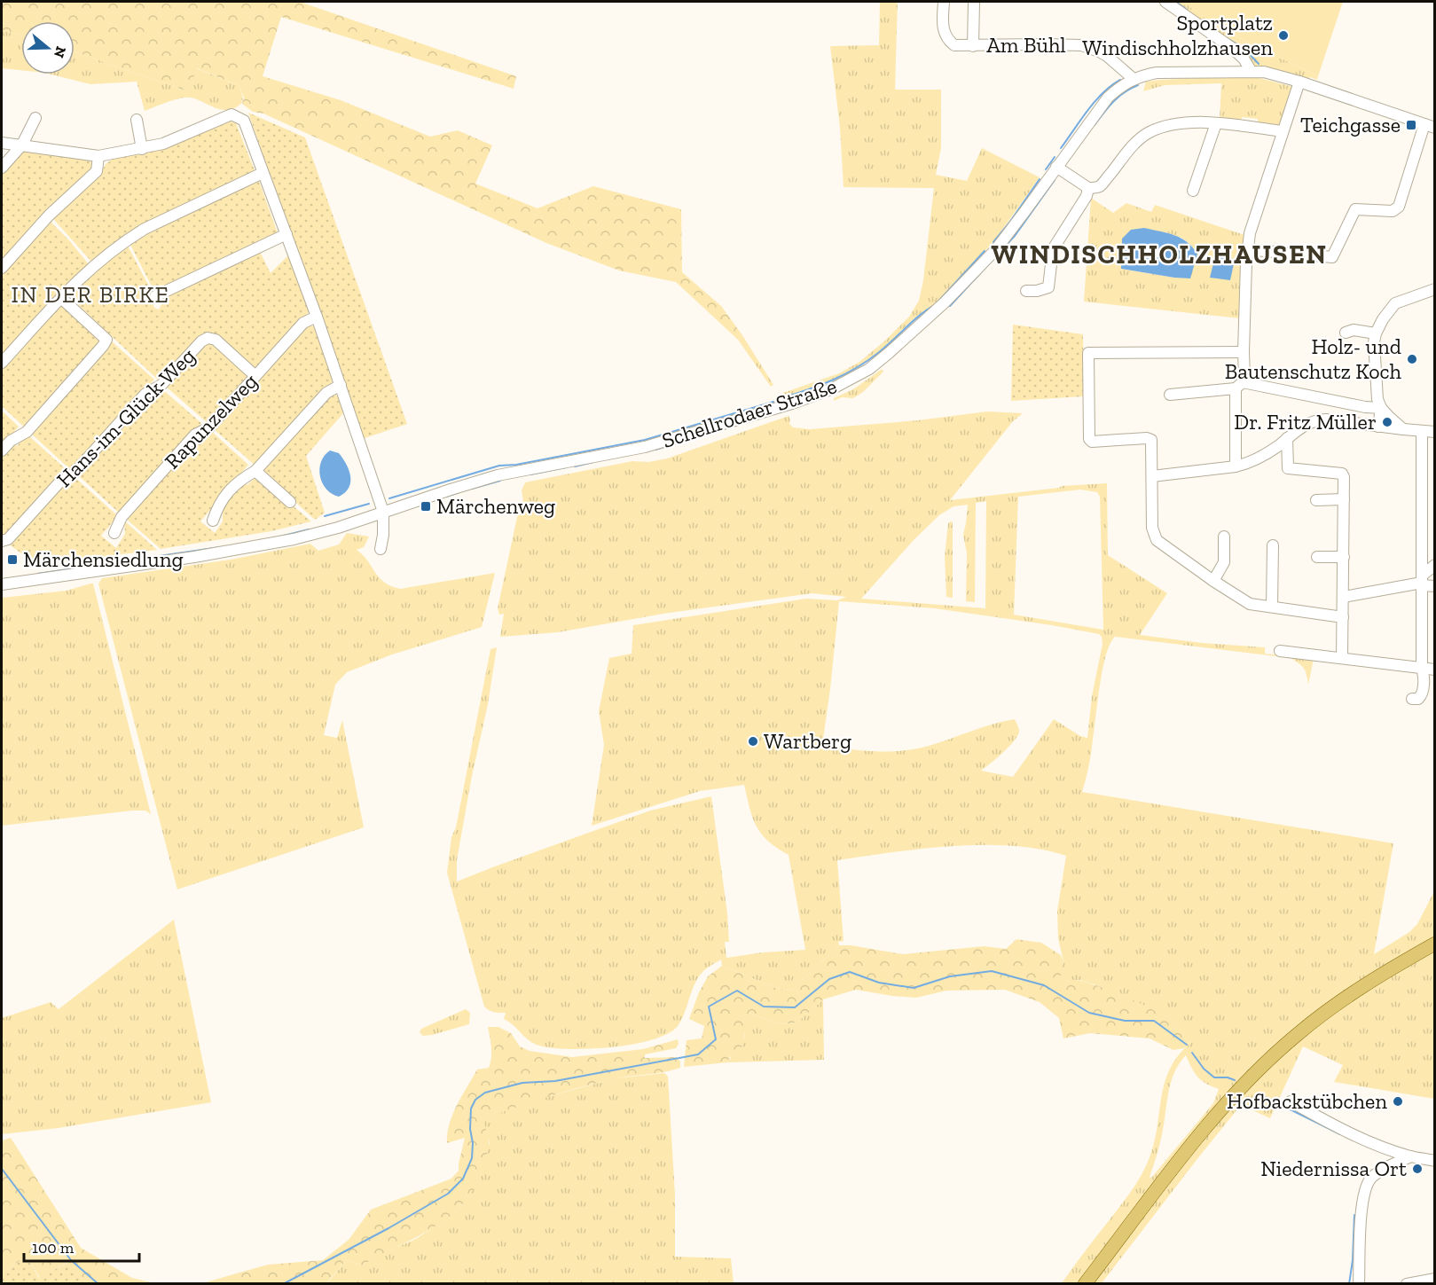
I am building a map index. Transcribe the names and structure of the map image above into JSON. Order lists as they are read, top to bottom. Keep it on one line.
{"streets":{"street":["Am Bühl","Schellrodaer Straße","Hans-im-Glück-Weg","Rapunzelweg"]},"crossings":[["Am Bühl","Schellrodaer Straße"],["Hans-im-Glück-Weg","Rapunzelweg"]],"districts":["WINDISCHHOLZHAUSEN","IN DER BIRKE"],"places":{"other":["Sportplatz Windischholzhausen","Holz- und Bautenschutz Koch","Dr. Fritz Müller","Wartberg","Hofbackstübchen","Niedernissa Ort"],"transit":["Teichgasse","Märchenweg","Märchensiedlung"]},"scale_bar":"100 m","north":"right"}
